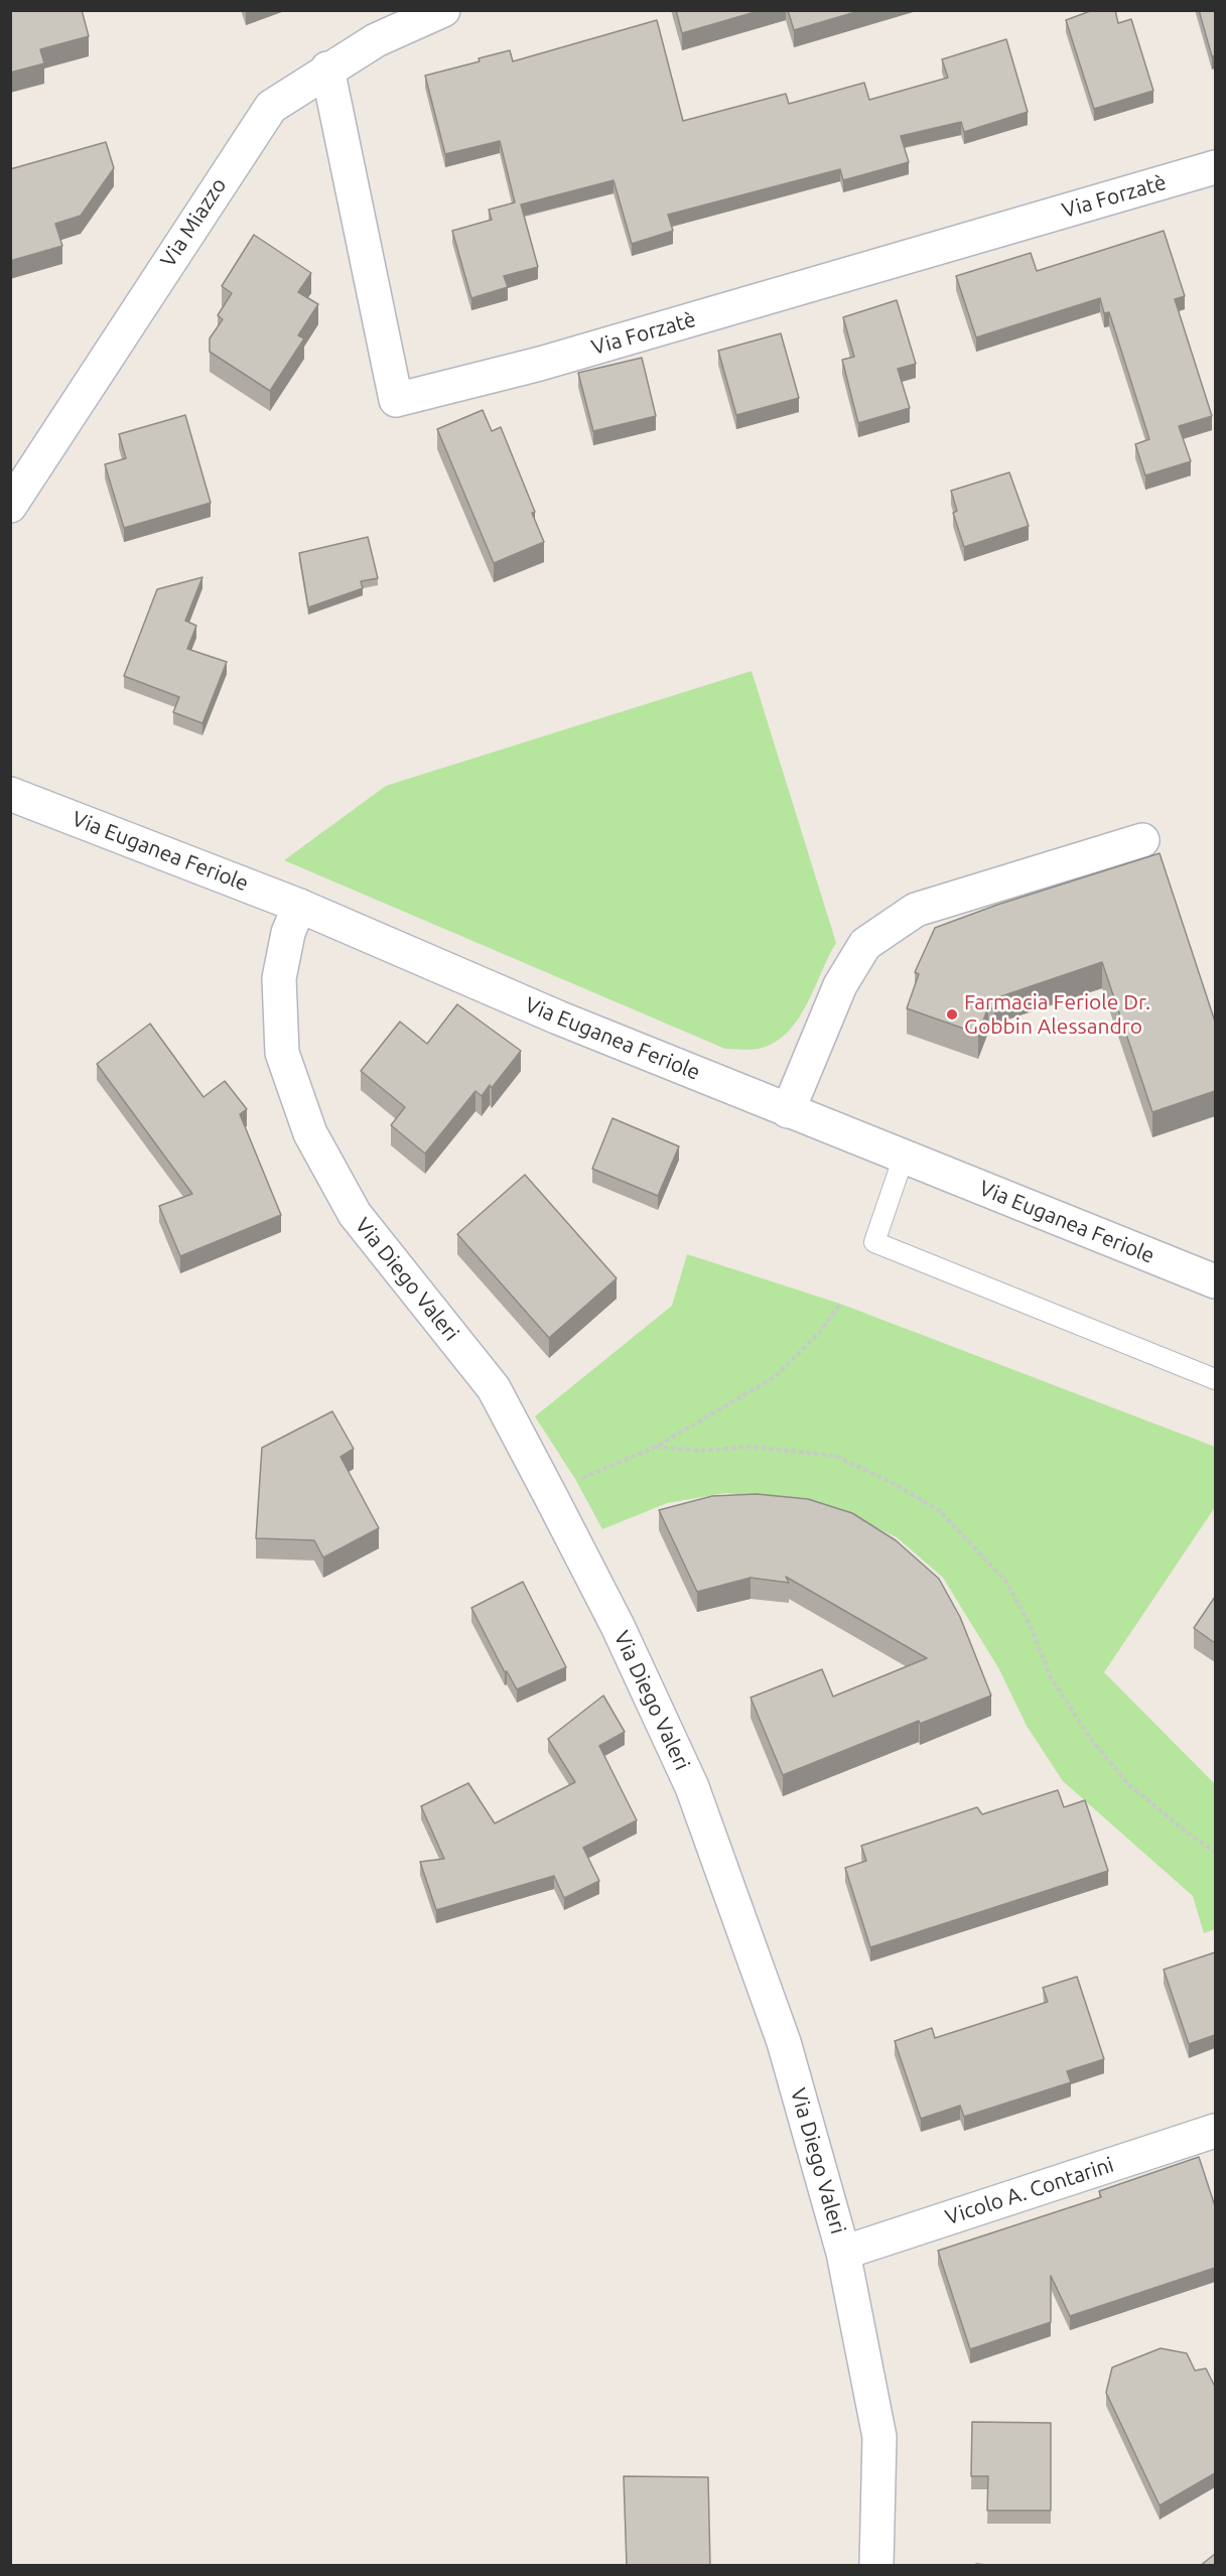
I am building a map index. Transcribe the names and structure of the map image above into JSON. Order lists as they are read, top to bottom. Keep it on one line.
{"streets":{"street":["Via Forzatè","Via Miazzo","Via Euganea Feriole","Via Diego Valeri","Vicolo A. Contarini"]},"crossings":[["Via Forzatè","Via Miazzo"],["Via Euganea Feriole","Via Diego Valeri"],["Via Diego Valeri","Vicolo A. Contarini"]],"places":["Farmacia Feriole Dr. Gobbin Alessandro"]}
